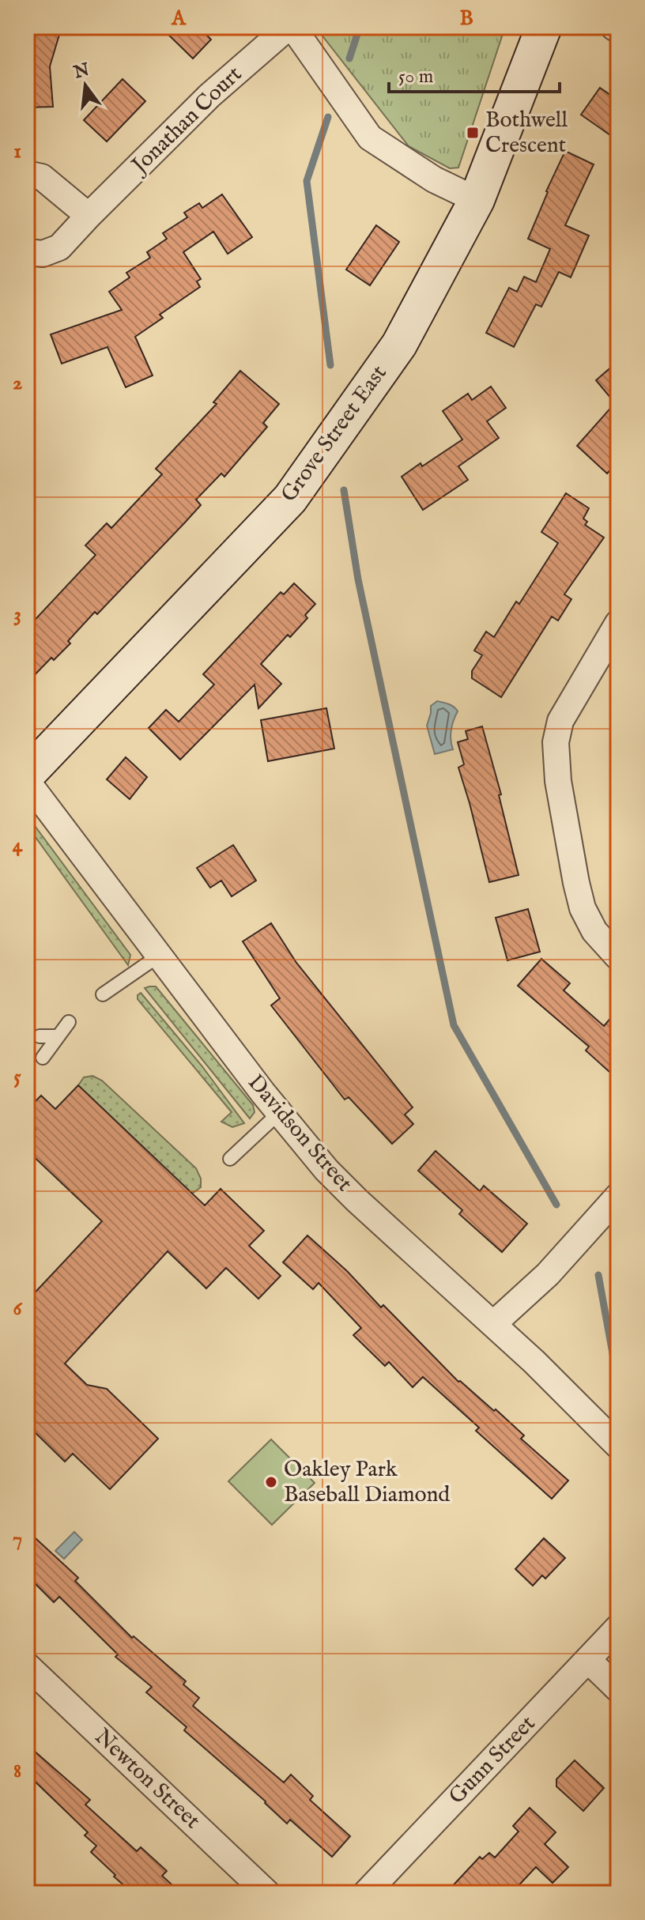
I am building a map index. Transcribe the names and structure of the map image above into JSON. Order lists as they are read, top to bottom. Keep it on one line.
{"streets":{"street":["Jonathan Court","Grove Street East","Davidson Street","Gunn Street","Newton Street"]},"places":{"transit":["Bothwell Crescent"],"other":["Oakley Park Baseball Diamond"]},"scale_bar":"50 m","north":"top","grid":{"columns":["A","B"],"rows":["1","2","3","4","5","6","7","8"]}}
